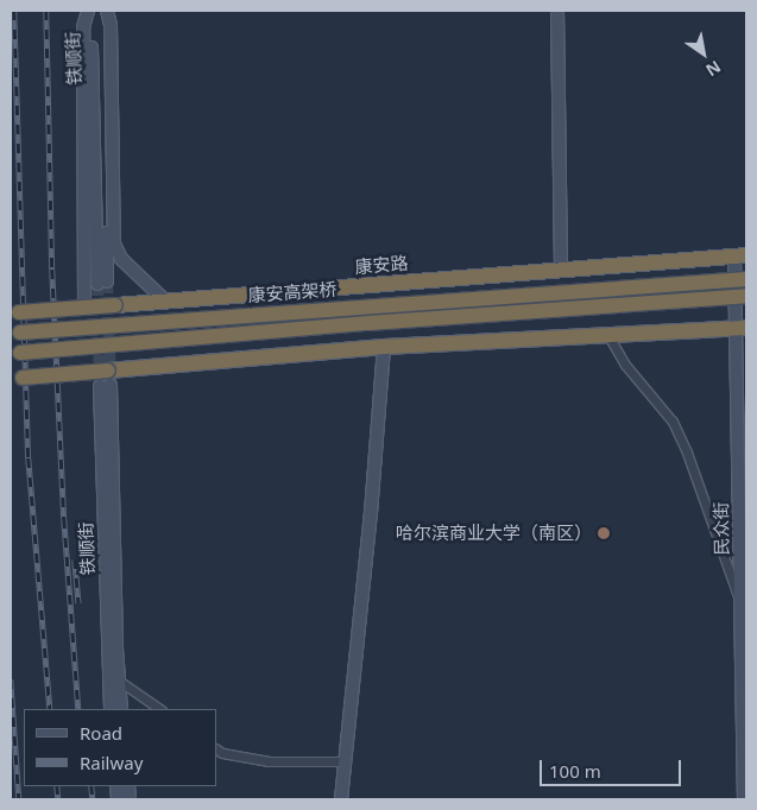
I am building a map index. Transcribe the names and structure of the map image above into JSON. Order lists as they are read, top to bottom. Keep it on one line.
{"streets":{"highway":["康安路","康安高架桥"],"main road":["铁顺街","民众街"]},"crossings":[["康安路","民众街"]],"places":["哈尔滨商业大学（南区）"],"legend":["Road","Railway"],"scale_bar":"100 m","north":"bottom right"}
